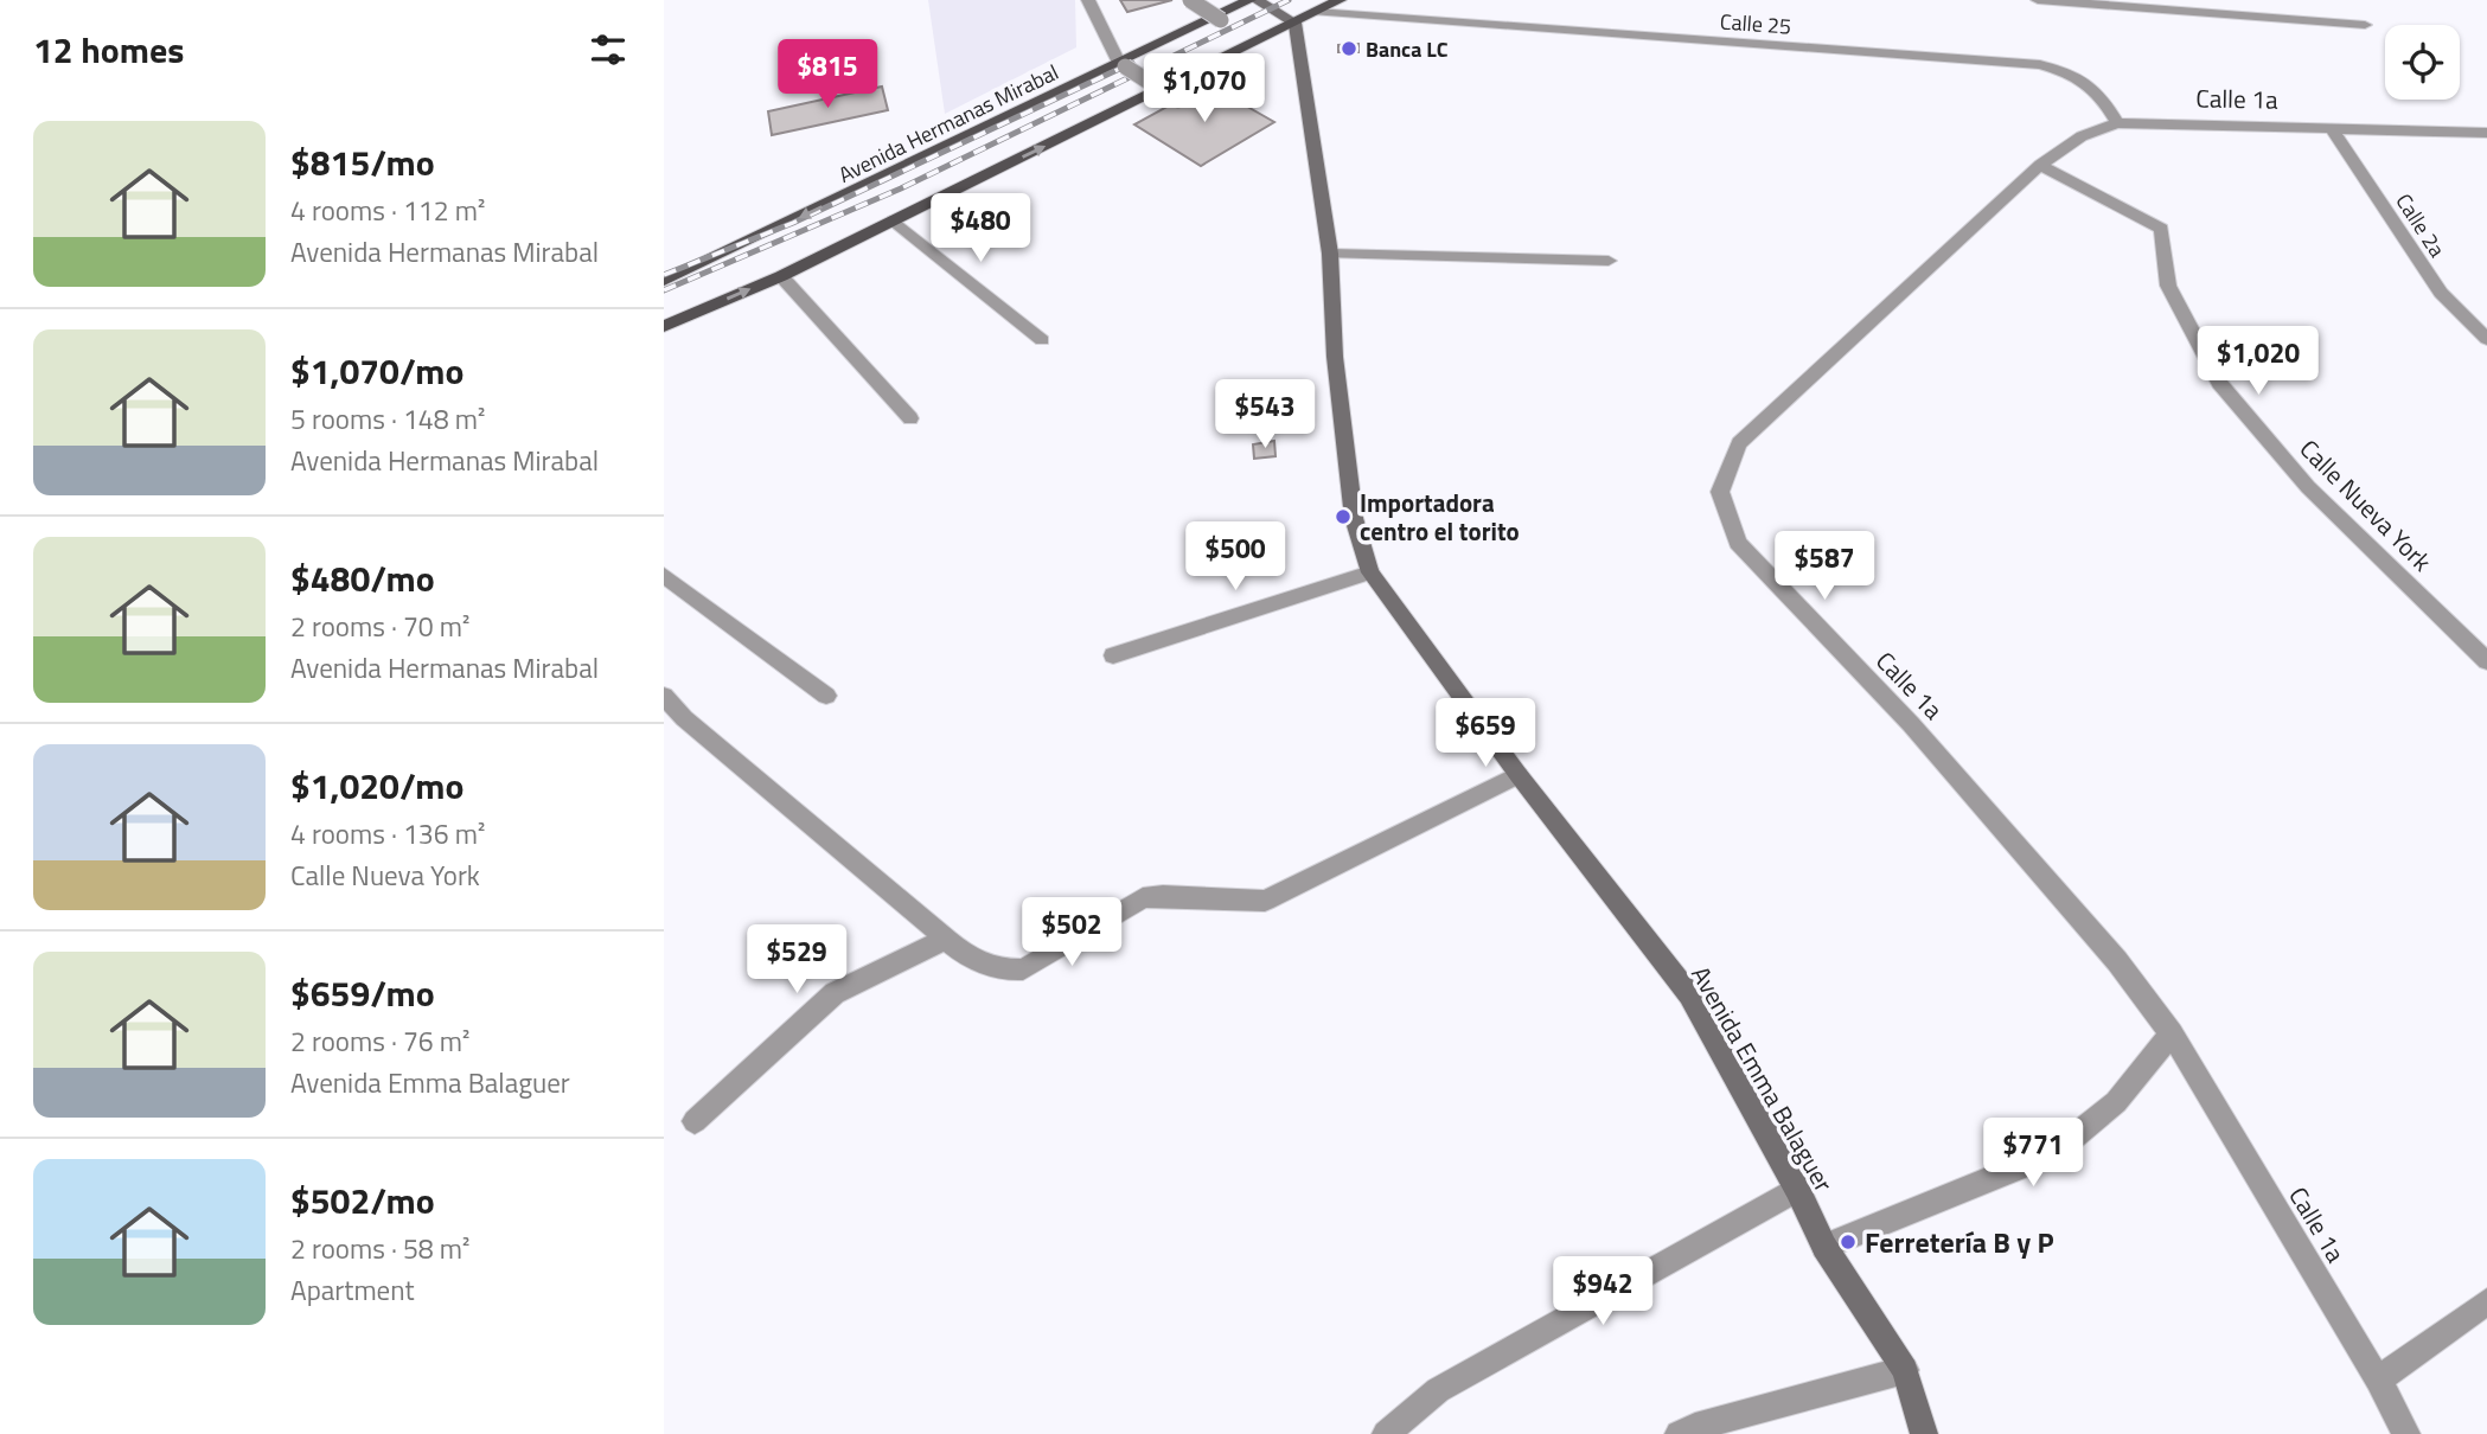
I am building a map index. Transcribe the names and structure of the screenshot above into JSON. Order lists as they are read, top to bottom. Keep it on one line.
{"streets":{"main road":["Avenida Hermanas Mirabal"],"street":["Calle 25","Calle 1a","Calle 2a","Calle Nueva York","Avenida Emma Balaguer"]},"crossings":[["Calle 25","Calle 1a"],["Calle 1a","Calle 2a"],["Calle 1a","Calle Nueva York"]],"places":["Banca LC","Importadora centro el torito","Ferretería B y P"],"page":{"heading":"12 homes","price":["$815","$1,070","$480","$1,020","$543","$500","$587","$659","$502","$529","$771","$942"],"list":[{"name":"$815/mo","note":"4 rooms · 112 m² · Avenida Hermanas Mirabal"},{"name":"$1,070/mo","note":"5 rooms · 148 m² · Avenida Hermanas Mirabal"},{"name":"$480/mo","note":"2 rooms · 70 m² · Avenida Hermanas Mirabal"},{"name":"$1,020/mo","note":"4 rooms · 136 m² · Calle Nueva York"},{"name":"$659/mo","note":"2 rooms · 76 m² · Avenida Emma Balaguer"},{"name":"$502/mo","note":"2 rooms · 58 m² · Apartment"}]}}
